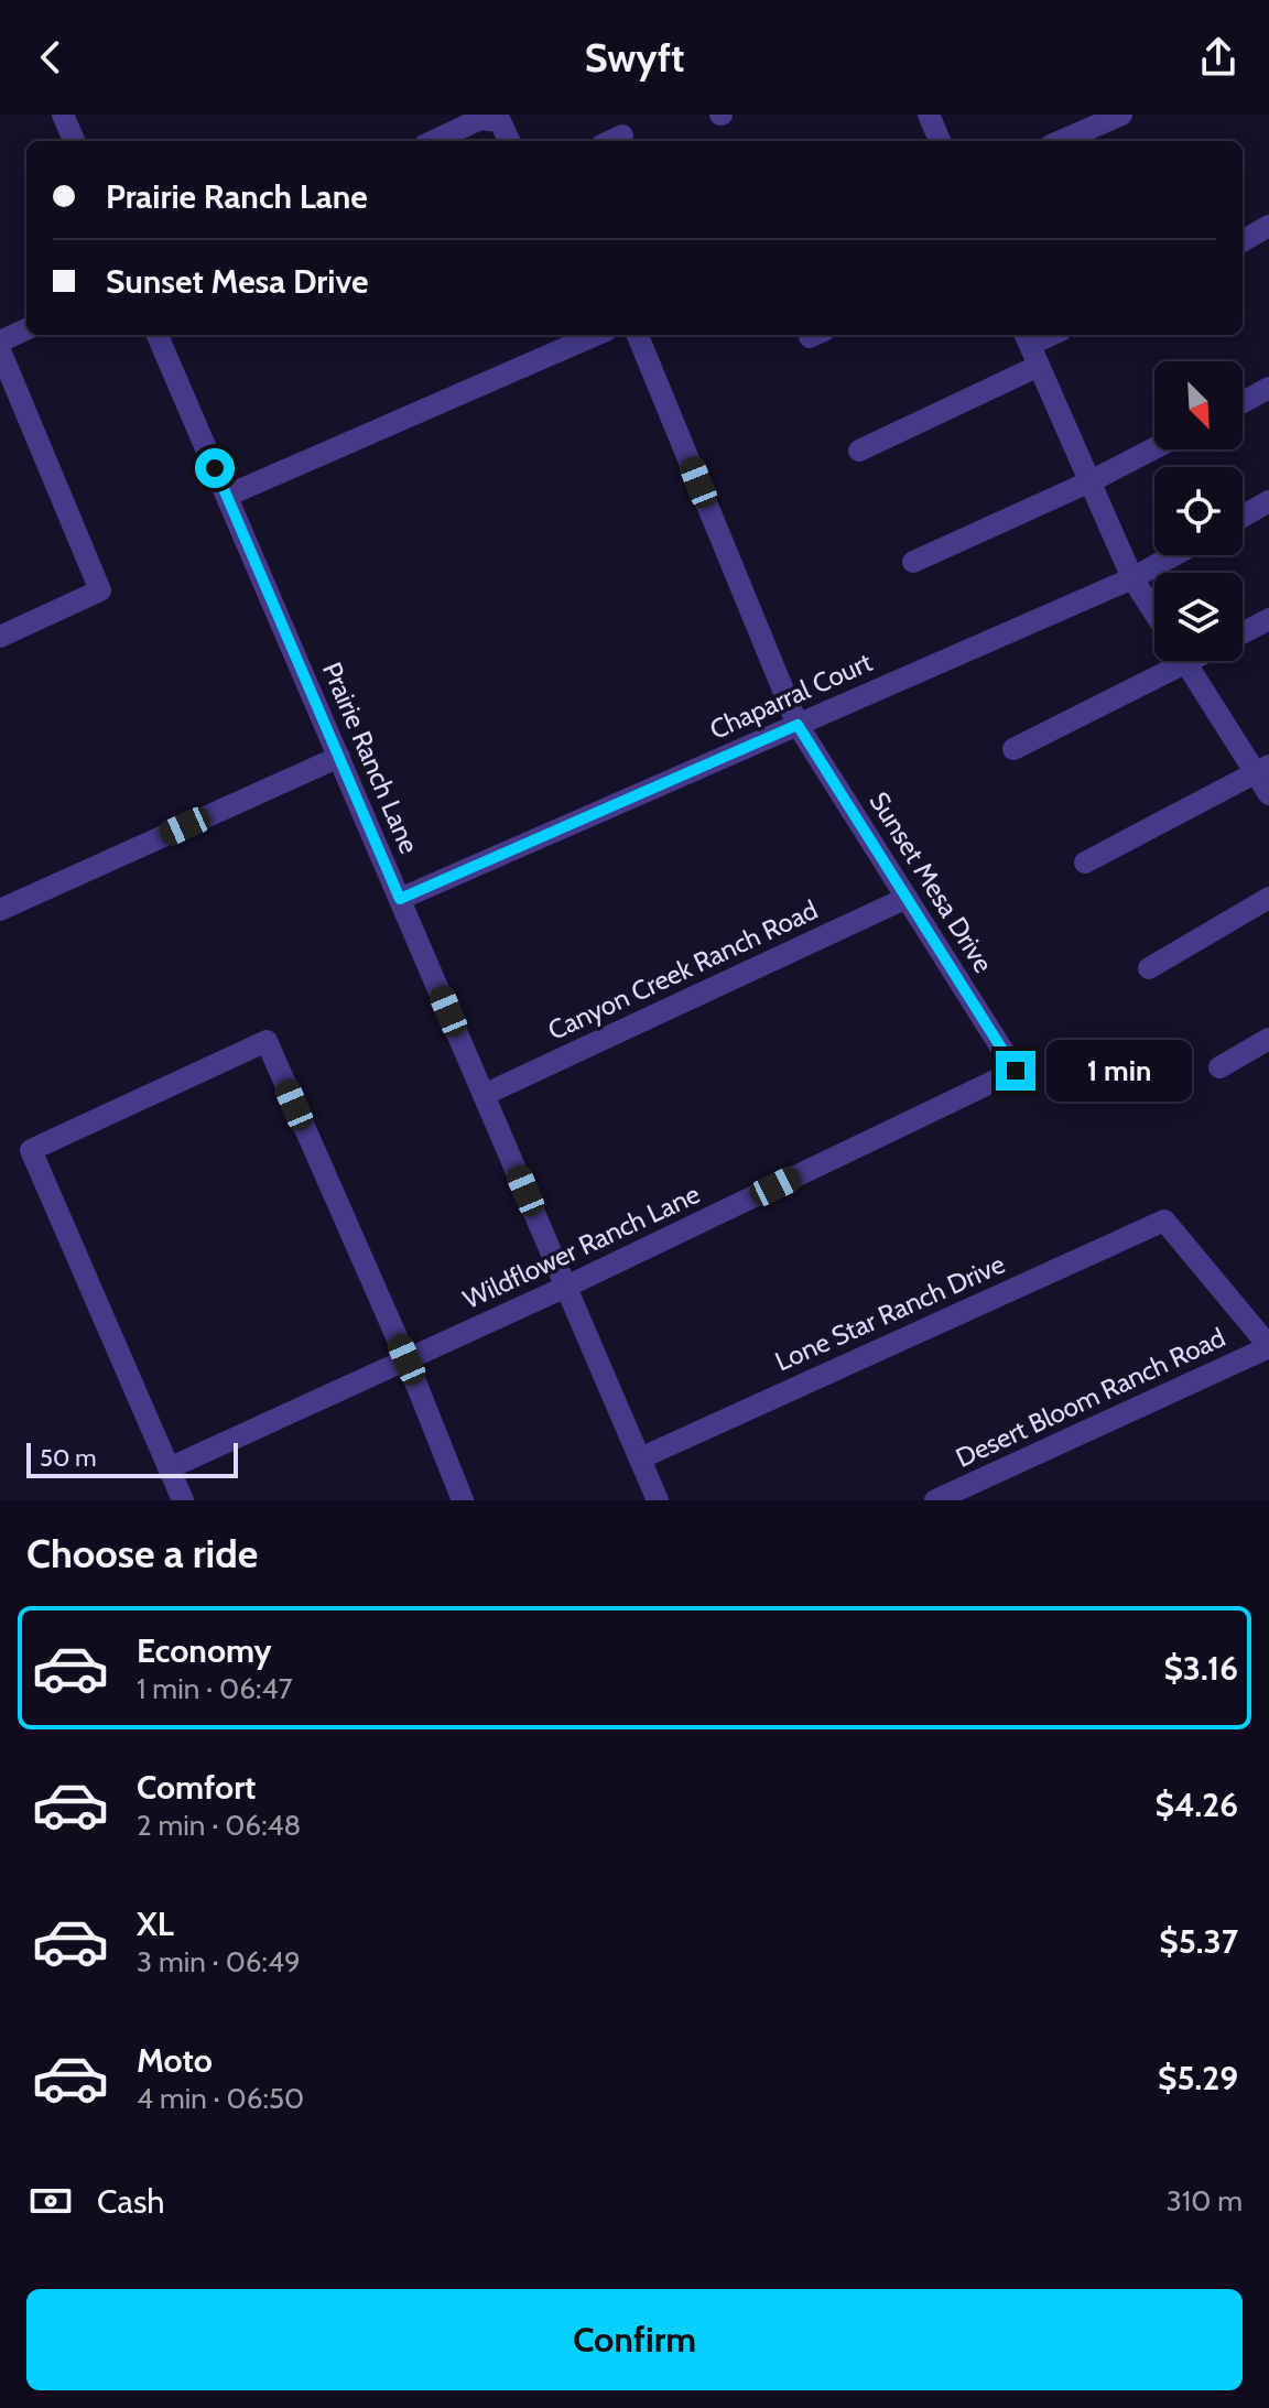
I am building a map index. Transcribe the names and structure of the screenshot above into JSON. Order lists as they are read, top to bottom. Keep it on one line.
{"streets":{"street":["Chaparral Court","Prairie Ranch Lane","Sunset Mesa Drive","Canyon Creek Ranch Road","Wildflower Ranch Lane","Lone Star Ranch Drive","Desert Bloom Ranch Road"]},"crossings":[["Chaparral Court","Prairie Ranch Lane"],["Chaparral Court","Sunset Mesa Drive"],["Prairie Ranch Lane","Canyon Creek Ranch Road"],["Prairie Ranch Lane","Wildflower Ranch Lane"],["Prairie Ranch Lane","Lone Star Ranch Drive"],["Sunset Mesa Drive","Canyon Creek Ranch Road"],["Sunset Mesa Drive","Wildflower Ranch Lane"],["Lone Star Ranch Drive","Desert Bloom Ranch Road"]],"scale_bar":"50 m","north":"bottom right","page":{"header":"Swyft","banner":["Prairie Ranch Lane","Sunset Mesa Drive"],"bubble":"1 min","scale":"50 m","heading":"Choose a ride","list":[{"name":"Economy","note":"1 min · 06:47","value":"$3.16"},{"name":"Comfort","note":"2 min · 06:48","value":"$4.26"},{"name":"XL","note":"3 min · 06:49","value":"$5.37"},{"name":"Moto","note":"4 min · 06:50","value":"$5.29"}],"pay":["Cash","310 m"],"buttons":"Confirm"}}
